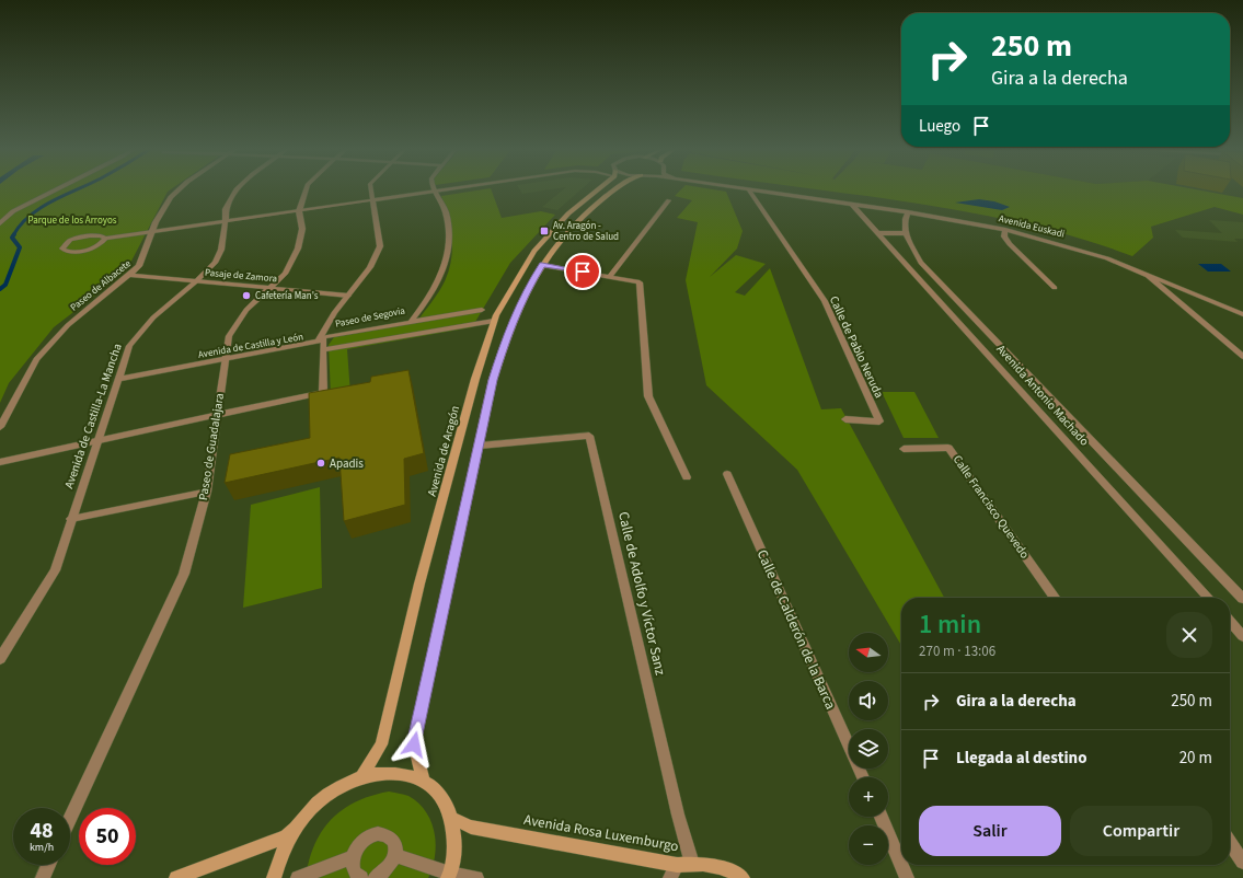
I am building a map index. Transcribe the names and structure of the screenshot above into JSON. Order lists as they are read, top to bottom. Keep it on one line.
{"streets":{"main road":["Avenida de Aragón","Avenida Rosa Luxemburgo"],"street":["Avenida Euskadi","Pasaje de Zamora","Paseo de Albacete","Paseo de Segovia","Avenida de Castilla y León","Calle de Pablo Neruda","Avenida Antonio Machado","Avenida de Castilla-La Mancha","Paseo de Guadalajara","Calle Francisco Quevedo","Calle de Adolfo y Víctor Sanz","Calle de Calderón de la Barca"]},"crossings":[["Avenida Euskadi","Calle de Pablo Neruda"],["Avenida Euskadi","Avenida Antonio Machado"],["Pasaje de Zamora","Paseo de Albacete"],["Pasaje de Zamora","Avenida de Castilla-La Mancha"],["Pasaje de Zamora","Paseo de Guadalajara"],["Paseo de Segovia","Avenida de Castilla y León"],["Avenida de Castilla y León","Avenida de Castilla-La Mancha"],["Avenida de Castilla y León","Paseo de Guadalajara"],["Calle de Adolfo y Víctor Sanz","Avenida Rosa Luxemburgo"]],"parks":["Parque de los Arroyos"],"places":{"transit":["Av. Aragón - Centro de Salud"],"other":["Cafetería Man's","Apadis"]},"north":"left","page":{"turn":["250 m","Gira a la derecha"],"then":"Luego","heading":["1 min","270 m · 13:06"],"map_buttons":["+","−"],"list":[{"name":"Gira a la derecha","value":"250 m"},{"name":"Llegada al destino","value":"20 m"}],"buttons":["Salir","Compartir"],"speed":"48 km/h","limit":"50"}}
